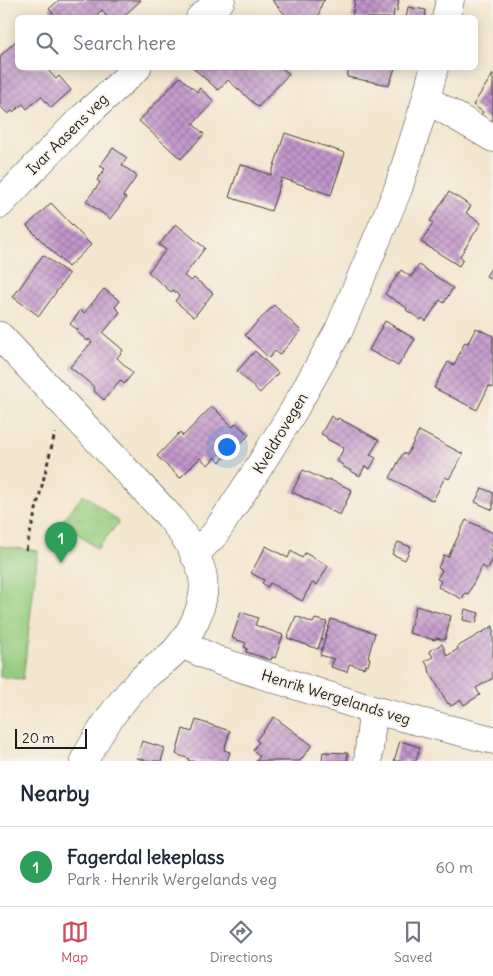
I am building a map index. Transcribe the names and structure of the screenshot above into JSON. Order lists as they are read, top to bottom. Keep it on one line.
{"streets":{"street":["Ivar Aasens veg","Kveldrovegen","Henrik Wergelands veg"]},"scale_bar":"20 m","page":{"search":"Search here","pins":"1","scale":"20 m","heading":"Nearby","list":[{"mark":"1","name":"Fagerdal lekeplass","note":"Park · Henrik Wergelands veg","value":"60 m"}],"nav":["Map","Directions","Saved"]}}
